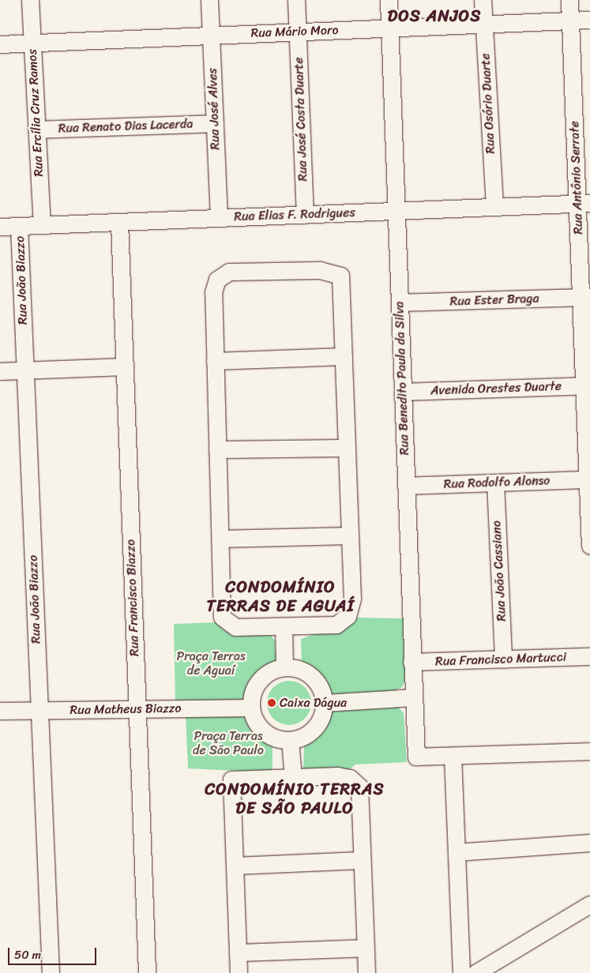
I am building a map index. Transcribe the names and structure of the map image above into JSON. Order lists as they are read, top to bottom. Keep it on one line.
{"streets":{"street":["Rua Mário Moro","Rua Osório Duarte","Rua José Alves","Rua Ercília Cruz Ramos","Rua José Costa Duarte","Rua Renato Dias Lacerda","Rua Antônio Serrate","Rua Elias F. Rodrigues","Rua João Biazzo","Rua Ester Braga","Rua Benedito Paula da Silva","Avenida Orestes Duarte","Rua Rodolfo Alonso","Rua João Cassiano","Rua Francisco Biazzo","Rua Francisco Martucci","Rua Matheus Biazzo"]},"crossings":[["Rua Mário Moro","Rua Osório Duarte"],["Rua Mário Moro","Rua José Alves"],["Rua Mário Moro","Rua Ercília Cruz Ramos"],["Rua Mário Moro","Rua José Costa Duarte"],["Rua Mário Moro","Rua Antônio Serrate"],["Rua Mário Moro","Rua Benedito Paula da Silva"],["Rua Osório Duarte","Rua Elias F. Rodrigues"],["Rua José Alves","Rua Renato Dias Lacerda"],["Rua José Alves","Rua Elias F. Rodrigues"],["Rua Ercília Cruz Ramos","Rua Renato Dias Lacerda"],["Rua Ercília Cruz Ramos","Rua Elias F. Rodrigues"],["Rua José Costa Duarte","Rua Elias F. Rodrigues"],["Rua Antônio Serrate","Rua Elias F. Rodrigues"],["Rua Antônio Serrate","Rua Ester Braga"],["Rua Antônio Serrate","Avenida Orestes Duarte"],["Rua Antônio Serrate","Rua Rodolfo Alonso"],["Rua Elias F. Rodrigues","Rua João Biazzo"],["Rua Elias F. Rodrigues","Rua Benedito Paula da Silva"],["Rua Elias F. Rodrigues","Rua Francisco Biazzo"],["Rua João Biazzo","Rua Matheus Biazzo"],["Rua Ester Braga","Rua Benedito Paula da Silva"],["Rua Benedito Paula da Silva","Avenida Orestes Duarte"],["Rua Benedito Paula da Silva","Rua Rodolfo Alonso"],["Rua Benedito Paula da Silva","Rua Francisco Martucci"],["Rua Rodolfo Alonso","Rua João Cassiano"],["Rua João Cassiano","Rua Francisco Martucci"],["Rua Francisco Biazzo","Rua Matheus Biazzo"]],"districts":["DOS ANJOS","CONDOMÍNIO TERRAS DE AGUAÍ","CONDOMÍNIO TERRAS DE SÃO PAULO"],"parks":["Praça Terras de Aguaí","Praça Terras de São Paulo"],"places":["Caixa Dágua"],"scale_bar":"50 m"}
